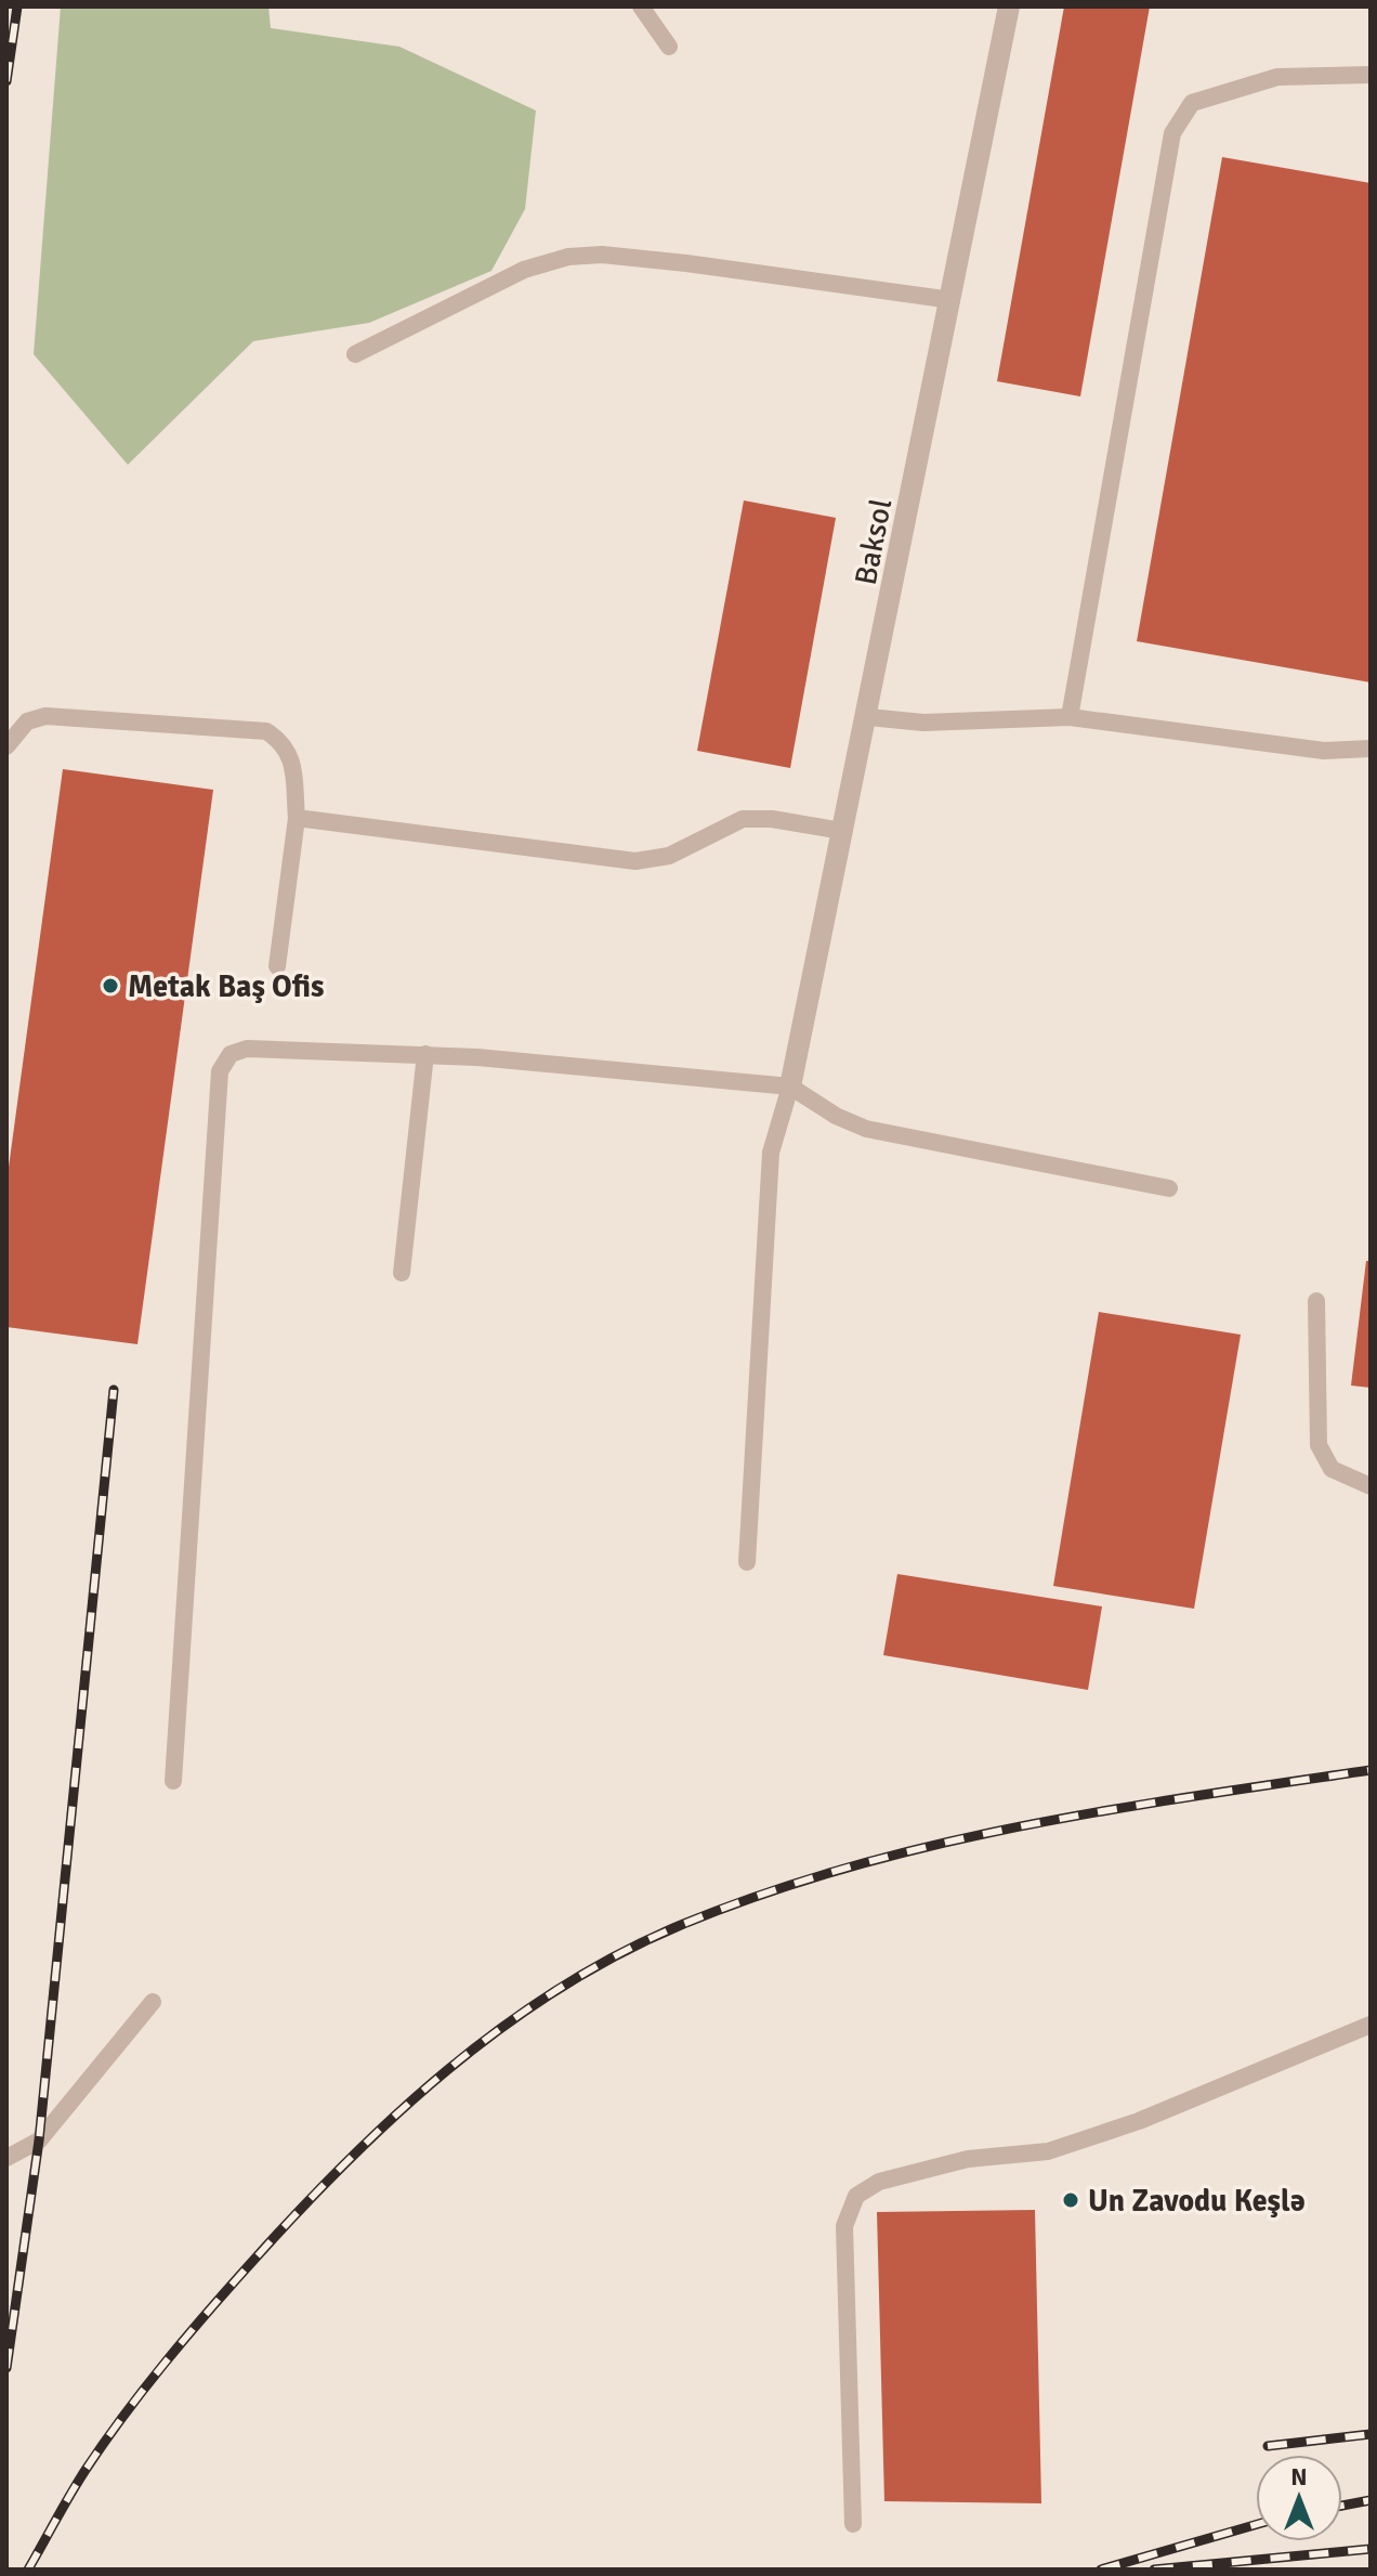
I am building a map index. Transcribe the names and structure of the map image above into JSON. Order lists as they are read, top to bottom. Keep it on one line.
{"streets":{"street":["Baksol"]},"places":["Metak Baş Ofis","Un Zavodu Keşlə"],"north":"top"}
